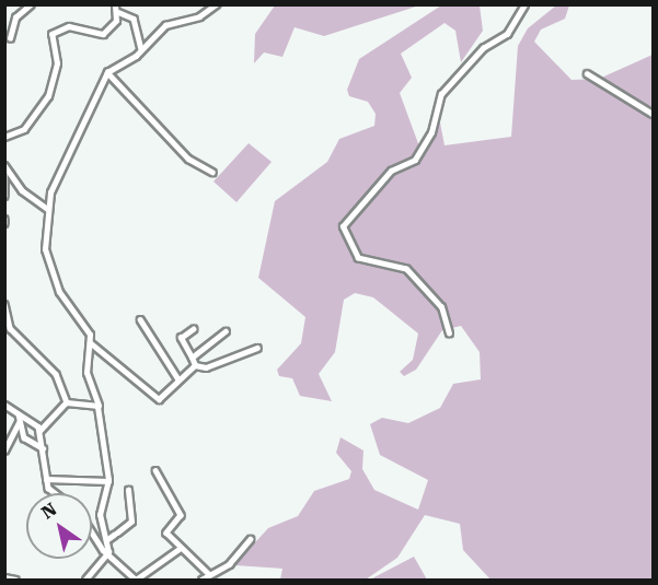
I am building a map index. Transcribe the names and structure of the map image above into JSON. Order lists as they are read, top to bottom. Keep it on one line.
{"north":"top left"}
